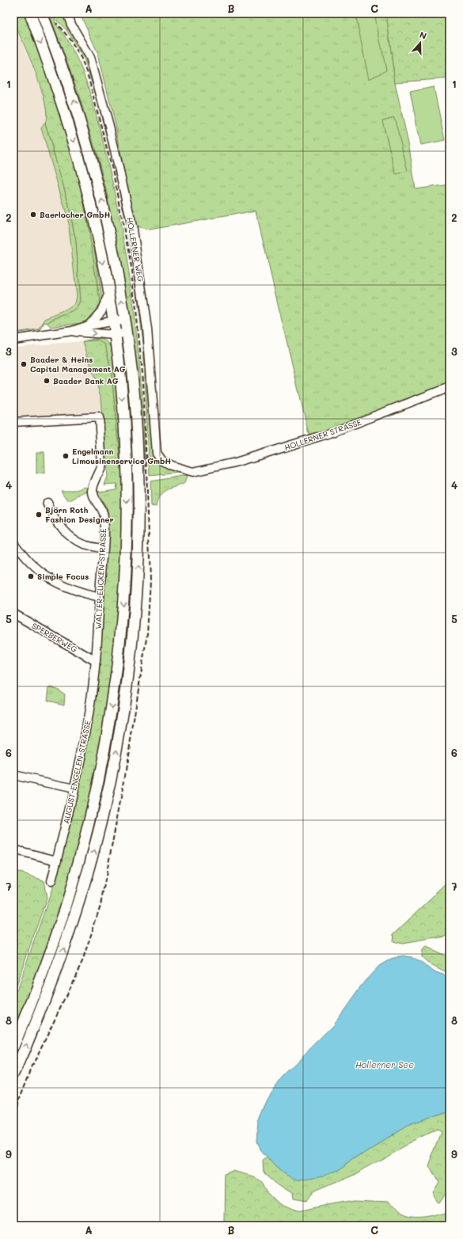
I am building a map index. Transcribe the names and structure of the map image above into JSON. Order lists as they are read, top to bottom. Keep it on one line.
{"streets":{"street":["HOLLERNER WEG","HOLLERNER STRASSE","WALTER-EUCKEN-STRASSE","SPERBERWEG","AUGUST-ENGELEN-STRASSE"]},"crossings":[["HOLLERNER WEG","HOLLERNER STRASSE"],["WALTER-EUCKEN-STRASSE","SPERBERWEG"],["WALTER-EUCKEN-STRASSE","AUGUST-ENGELEN-STRASSE"],["SPERBERWEG","AUGUST-ENGELEN-STRASSE"]],"water":["Hollerner See"],"places":["Baerlocher GmbH","Baader & Heins Capital Management AG","Baader Bank AG","Engelmann Limousinenservice GmbH","Björn Roth Fashion Designer","Simple Focus"],"north":"top","grid":{"columns":["A","B","C"],"rows":["1","2","3","4","5","6","7","8","9"]}}
